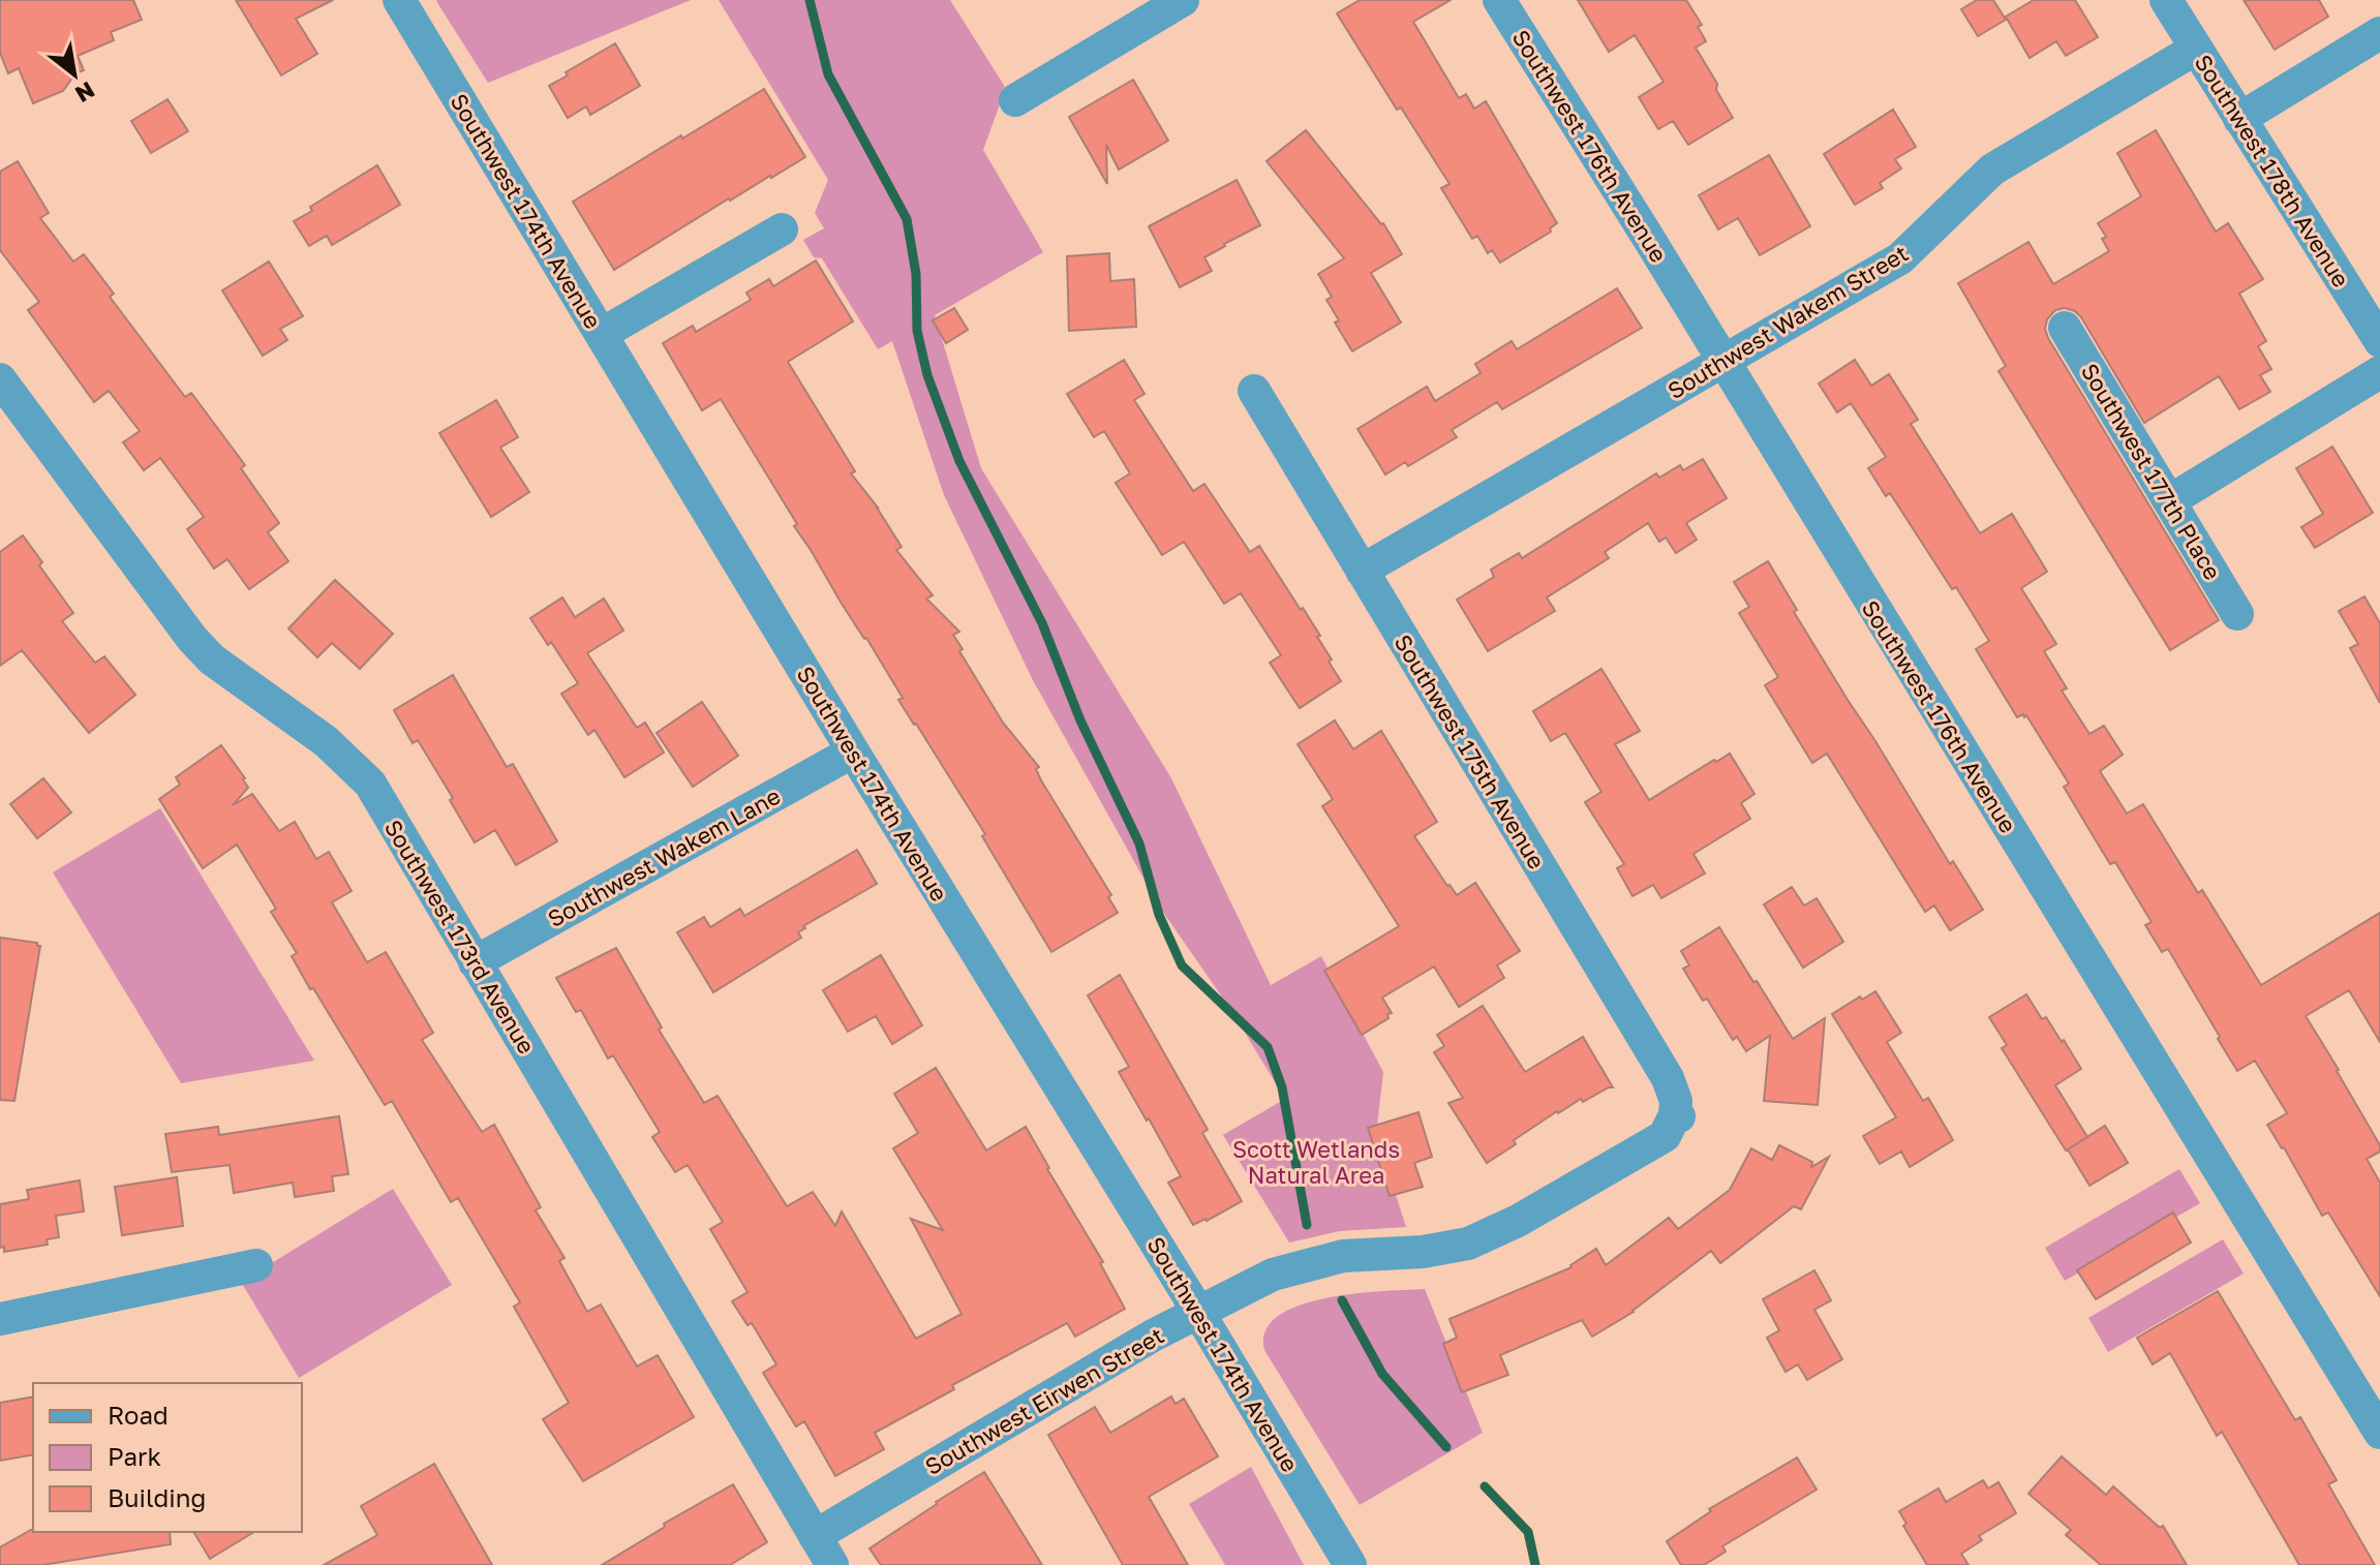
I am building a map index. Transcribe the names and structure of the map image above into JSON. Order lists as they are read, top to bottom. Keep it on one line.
{"streets":{"street":["Southwest 176th Avenue","Southwest 178th Avenue","Southwest 174th Avenue","Southwest Wakem Street","Southwest 177th Place","Southwest 175th Avenue","Southwest Wakem Lane","Southwest 173rd Avenue","Southwest Eirwen Street"]},"crossings":[["Southwest 176th Avenue","Southwest Wakem Street"],["Southwest 178th Avenue","Southwest Wakem Street"],["Southwest 174th Avenue","Southwest Wakem Lane"],["Southwest 174th Avenue","Southwest Eirwen Street"],["Southwest Wakem Street","Southwest 175th Avenue"],["Southwest 175th Avenue","Southwest Eirwen Street"],["Southwest Wakem Lane","Southwest 173rd Avenue"],["Southwest 173rd Avenue","Southwest Eirwen Street"]],"parks":["Scott Wetlands Natural Area"],"legend":["Road","Park","Building"],"north":"bottom right"}
